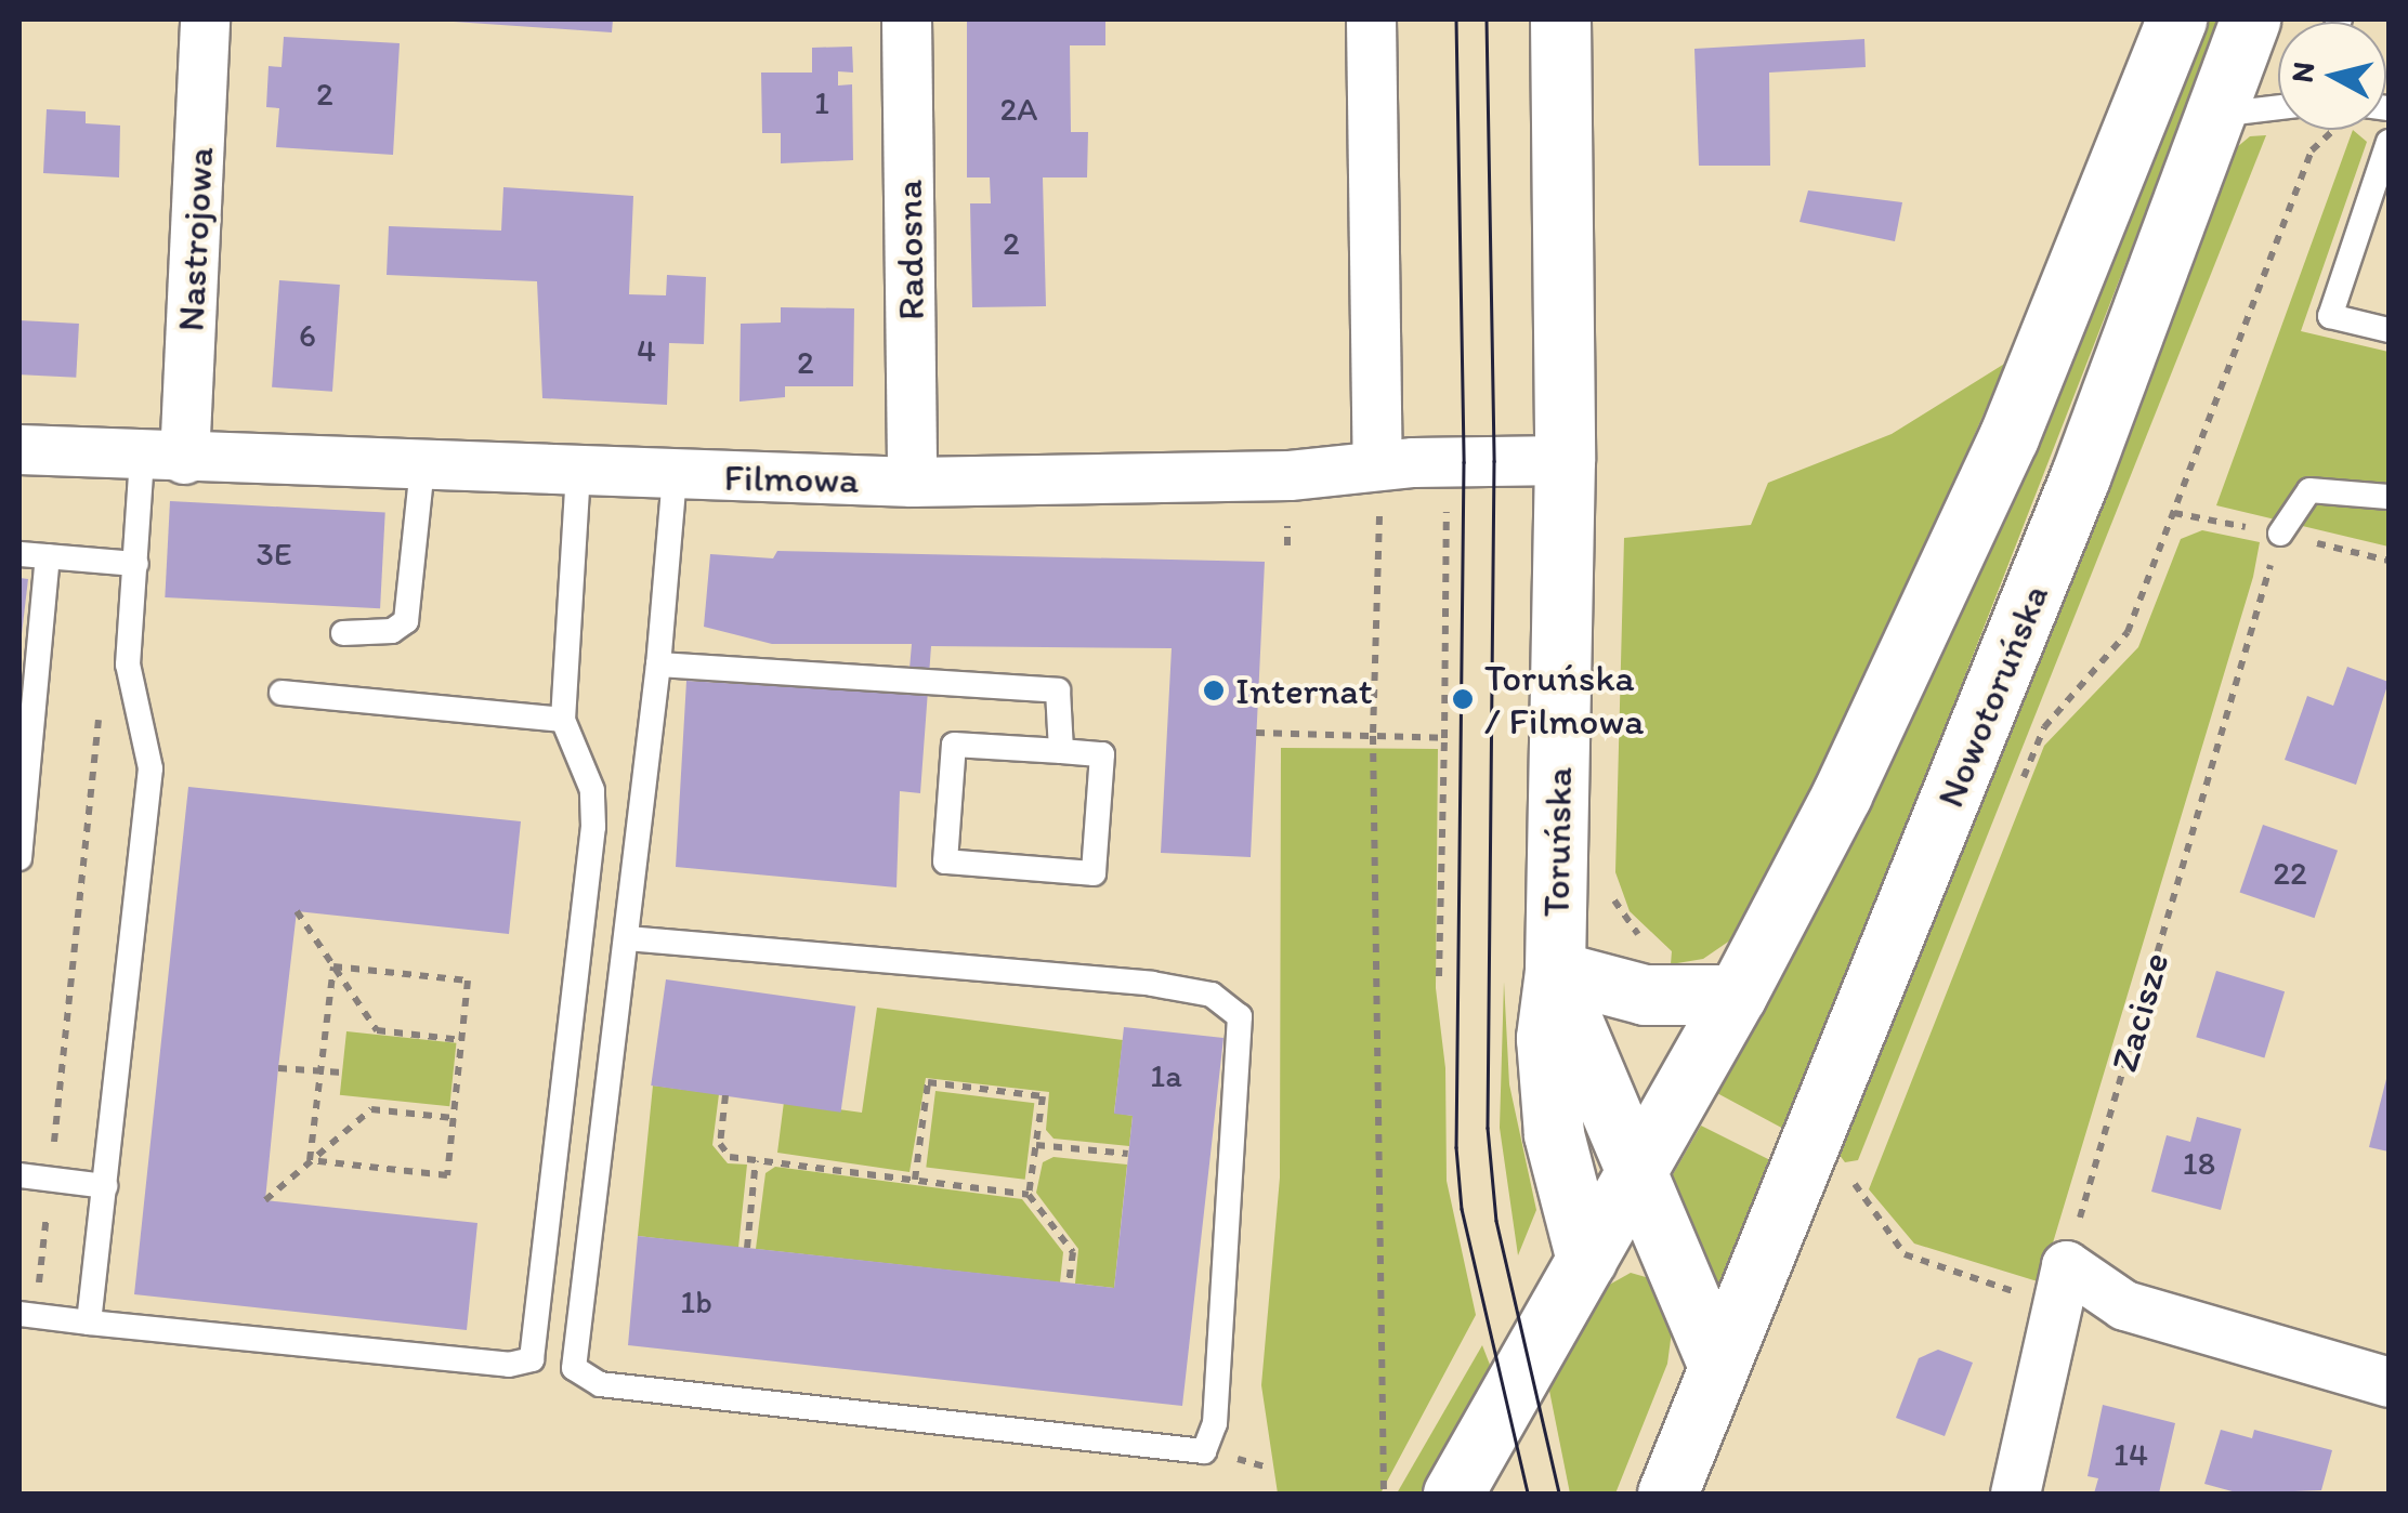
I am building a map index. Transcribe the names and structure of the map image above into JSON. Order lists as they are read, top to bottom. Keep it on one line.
{"streets":{"main road":["Nowotoruńska","Toruńska"],"street":["Nastrojowa","Radosna","Filmowa"],"path":["Zacisze"]},"crossings":[["Nastrojowa","Filmowa"],["Radosna","Filmowa"],["Filmowa","Toruńska"]],"places":["Internat","Toruńska / Filmowa"],"house_numbers":["2","1","2A","2","6","4","2","3E","22","1a","18","1b","14"],"north":"left"}
